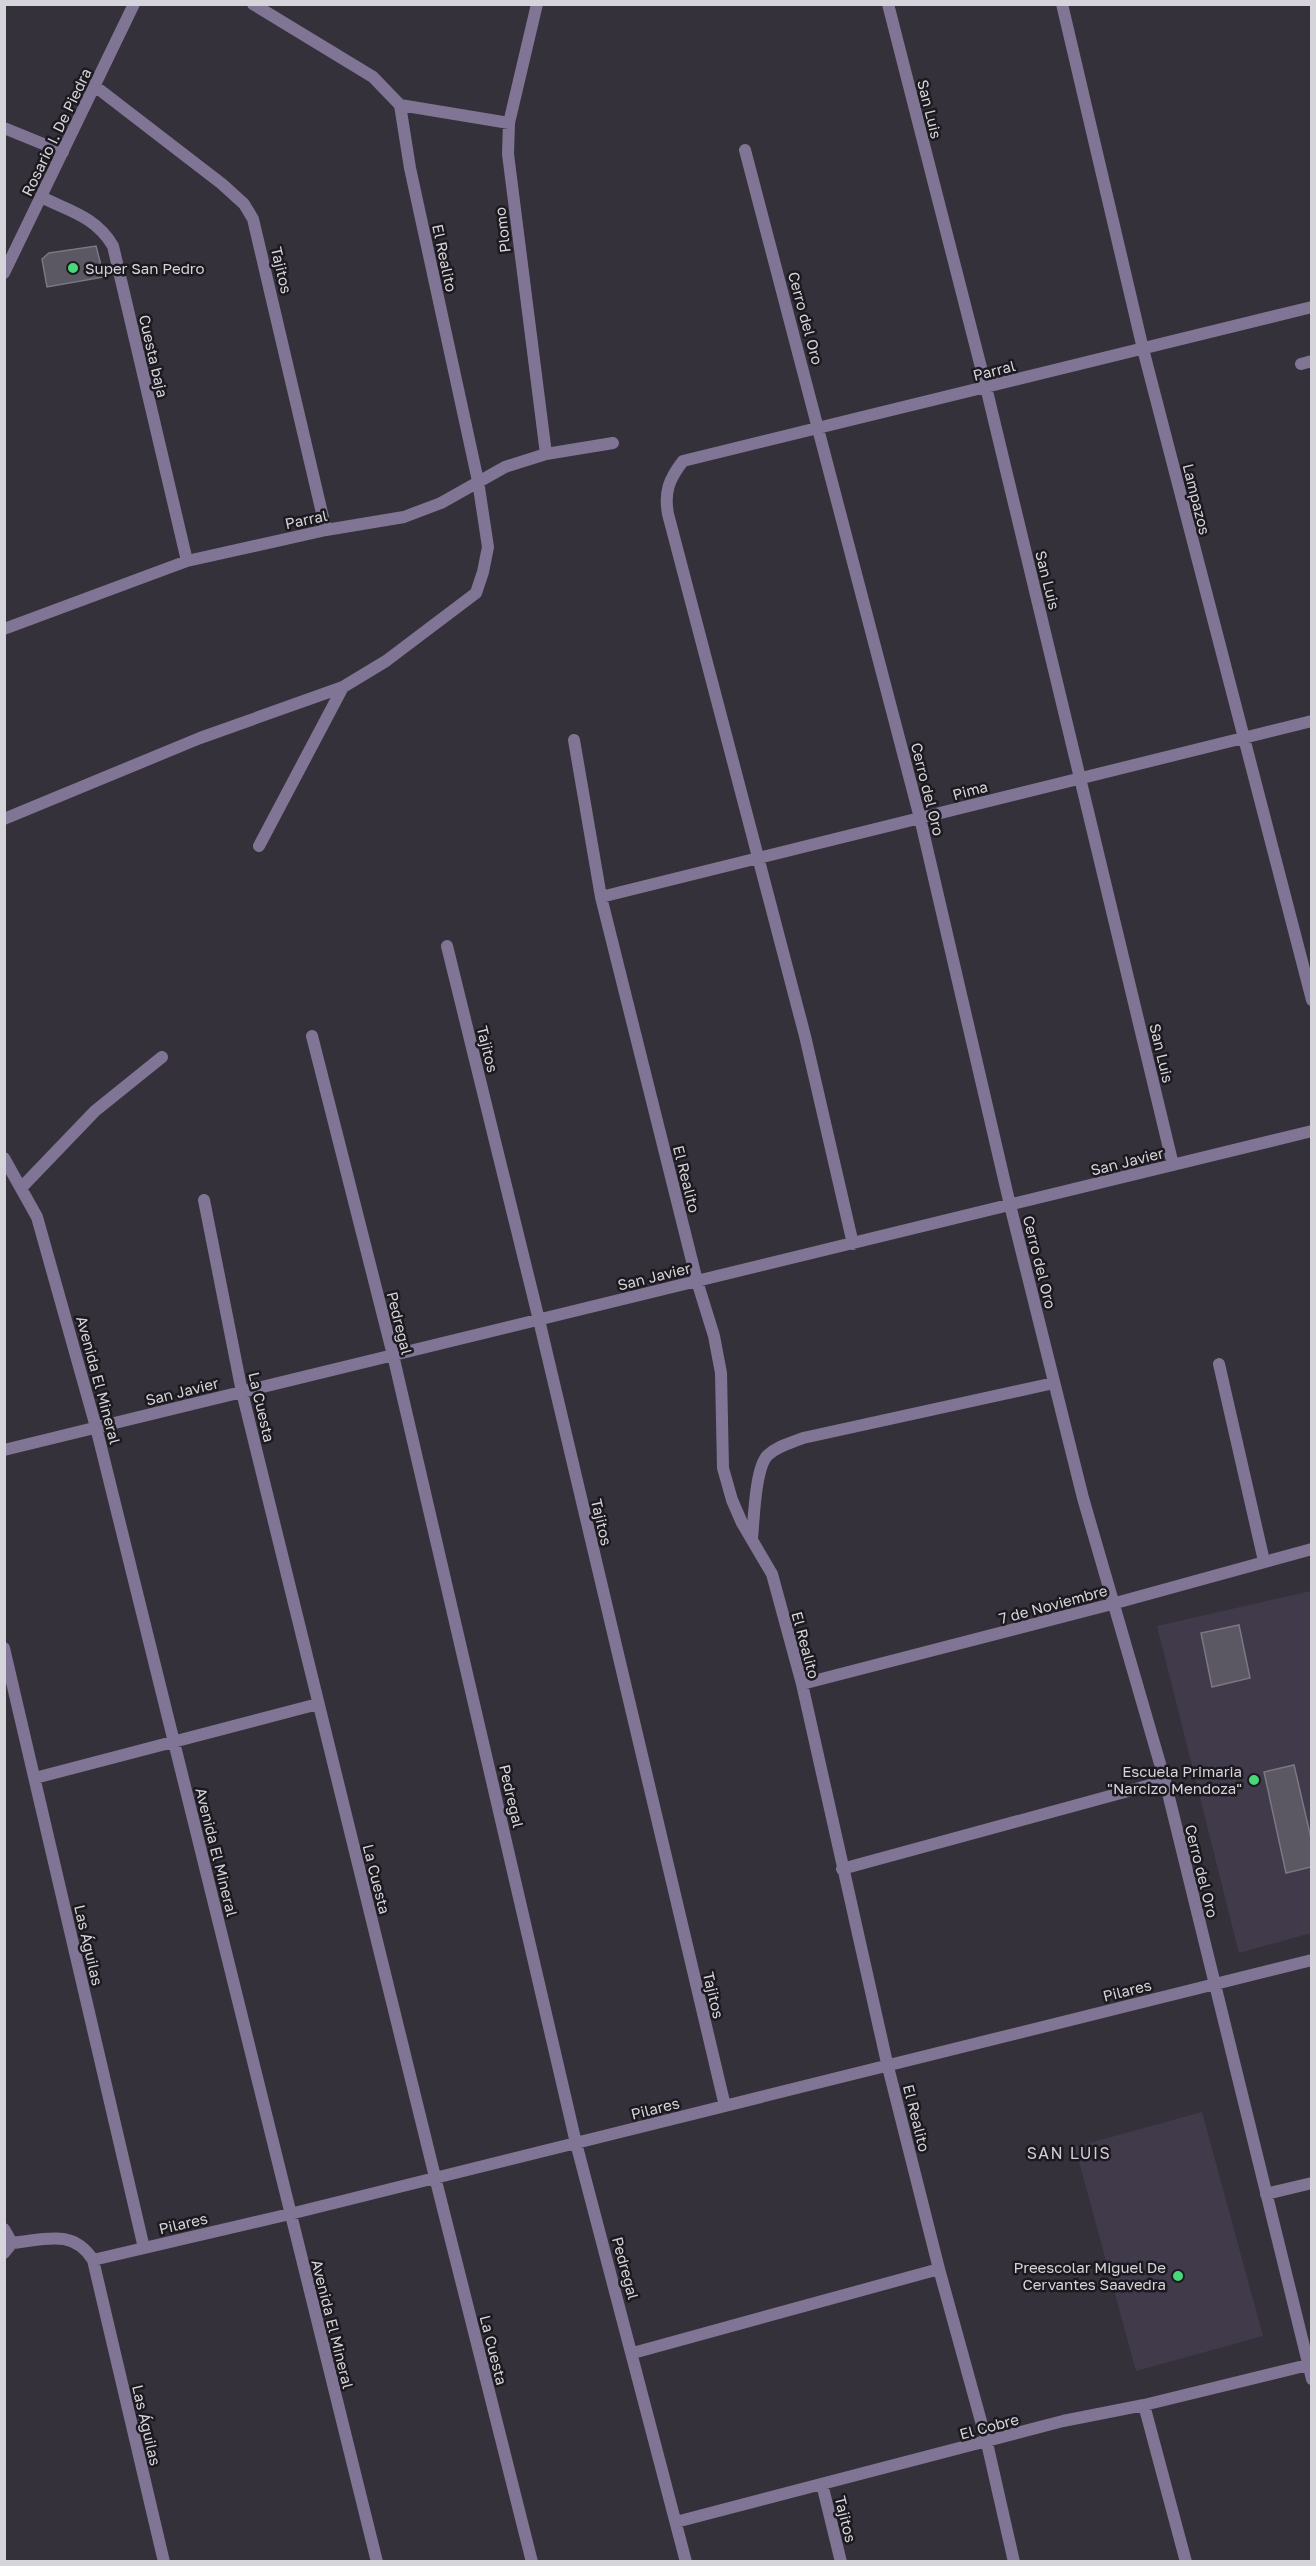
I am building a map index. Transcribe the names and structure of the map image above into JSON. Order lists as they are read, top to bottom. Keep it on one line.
{"streets":{"street":["San Luis","Rosario I. De Piedra","Plomo","El Realito","Tajitos","Cerro del Oro","Cuesta baja","Parral","Lampazos","Pima","San Javier","Pedregal","Avenida El Mineral","La Cuesta","7 de Noviembre","Las Águilas","Pilares","El Cobre"]},"crossings":[["San Luis","Parral"],["San Luis","Pima"],["San Luis","San Javier"],["Rosario I. De Piedra","Tajitos"],["Rosario I. De Piedra","Cuesta baja"],["Plomo","Parral"],["El Realito","Parral"],["El Realito","Pima"],["El Realito","San Javier"],["El Realito","7 de Noviembre"],["El Realito","Pilares"],["El Realito","El Cobre"],["Tajitos","Parral"],["Tajitos","San Javier"],["Tajitos","Pilares"],["Tajitos","El Cobre"],["Cerro del Oro","Parral"],["Cerro del Oro","Pima"],["Cerro del Oro","San Javier"],["Cerro del Oro","7 de Noviembre"],["Cerro del Oro","Pilares"],["Cerro del Oro","El Cobre"],["Cuesta baja","Parral"],["Parral","Lampazos"],["Parral","Pima"],["Lampazos","Pima"],["San Javier","Pedregal"],["San Javier","Avenida El Mineral"],["San Javier","La Cuesta"],["Pedregal","Pilares"],["Pedregal","El Cobre"],["Avenida El Mineral","Pilares"],["La Cuesta","Pilares"],["Las Águilas","Pilares"]],"districts":["SAN LUIS"],"places":["Super San Pedro","Escuela Primaria \"Narcizo Mendoza\"","Preescolar Miguel De Cervantes Saavedra"]}
